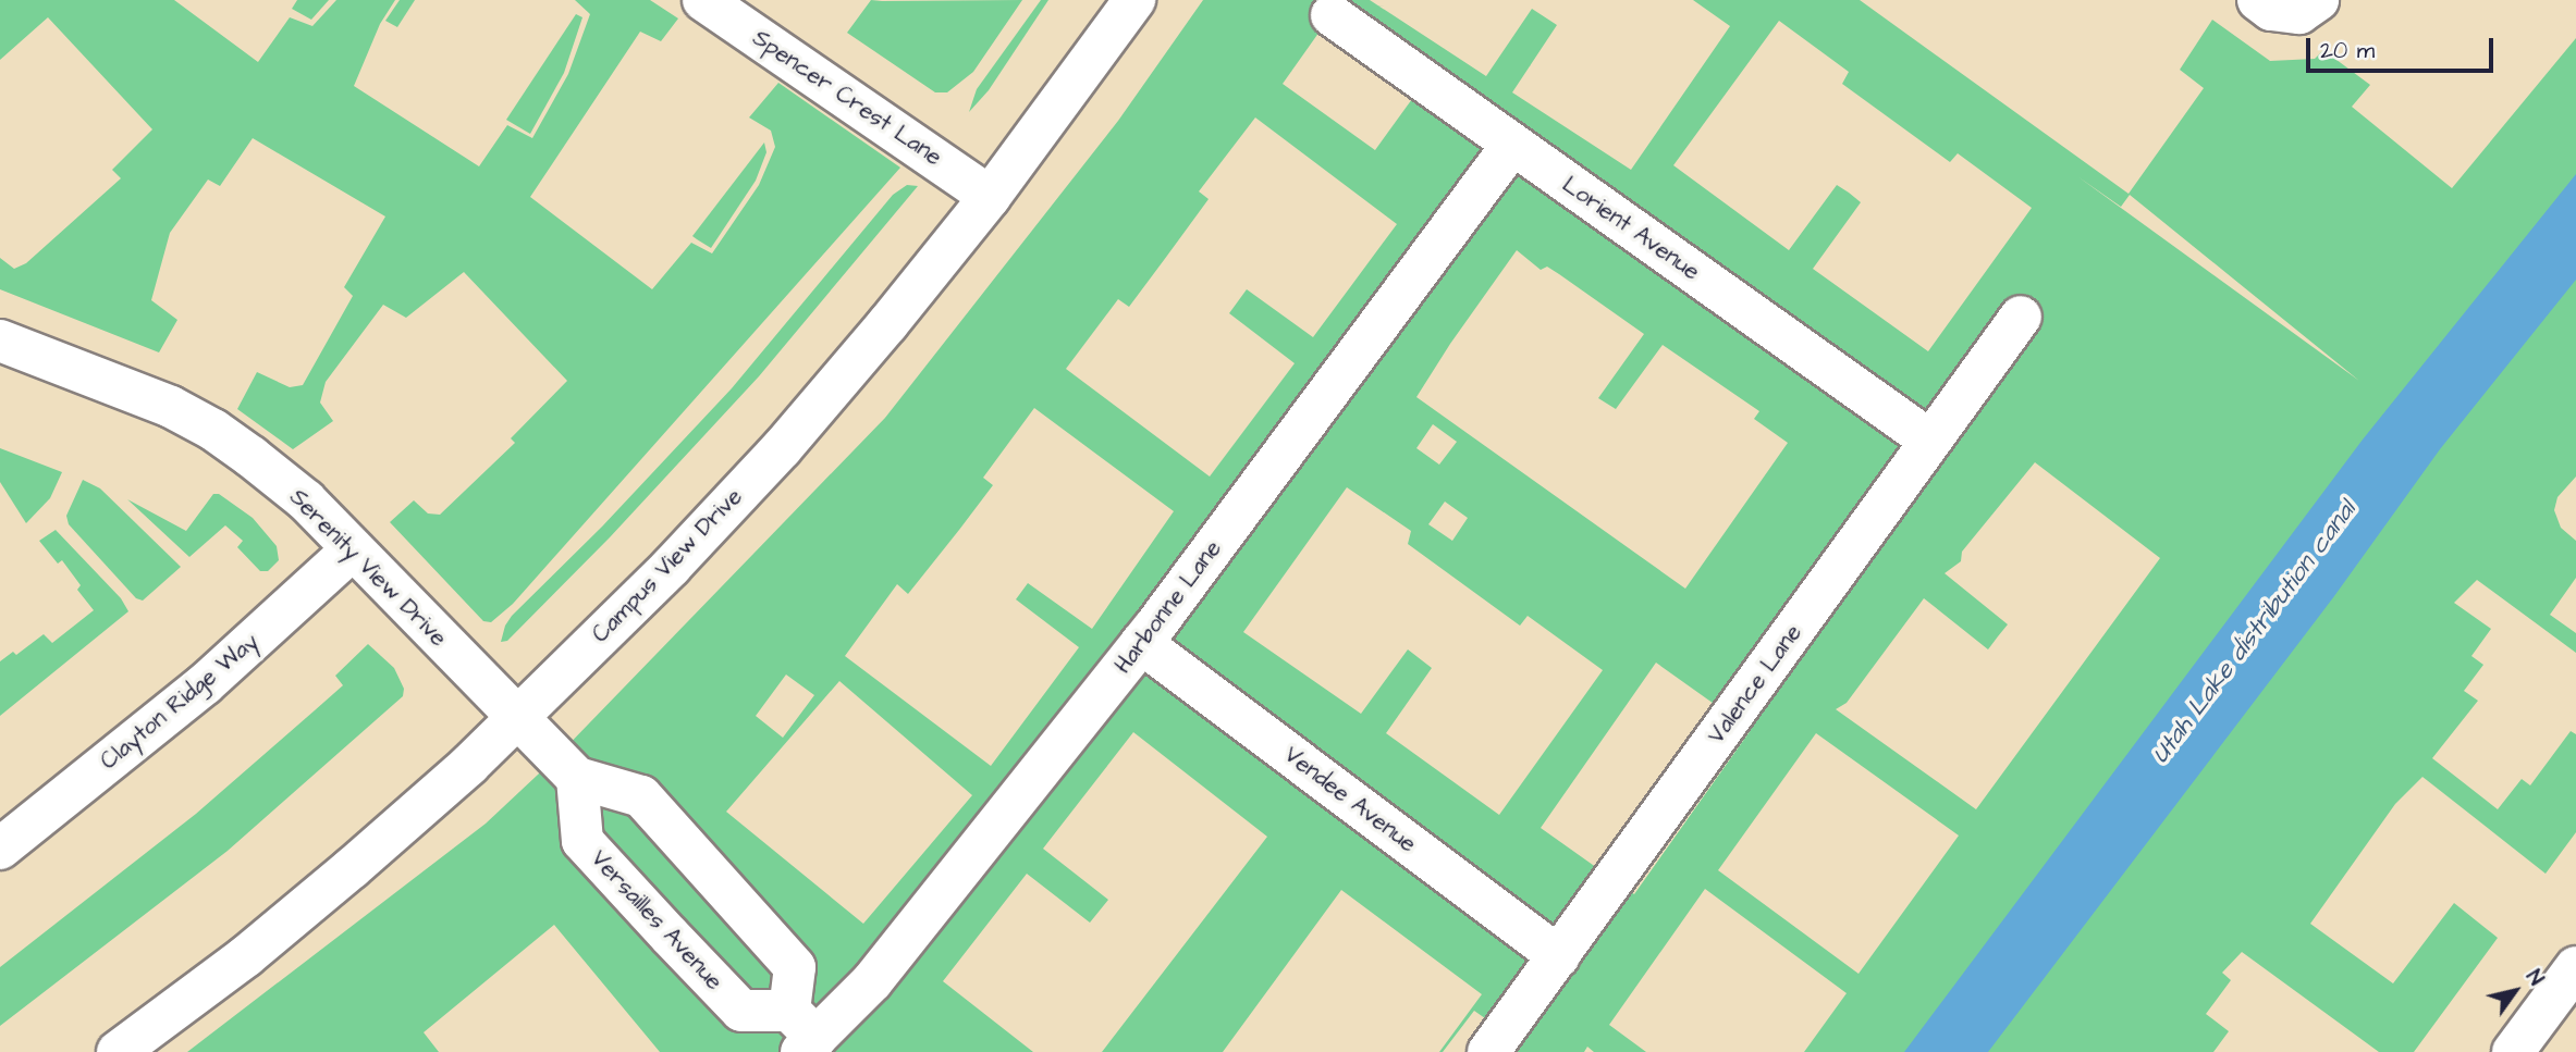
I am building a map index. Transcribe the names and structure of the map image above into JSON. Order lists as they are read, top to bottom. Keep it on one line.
{"streets":{"street":["Spencer Crest Lane","Lorient Avenue","Campus View Drive","Serenity View Drive","Harbonne Lane","Valence Lane","Clayton Ridge Way","Vendee Avenue","Versailles Avenue"]},"crossings":[["Spencer Crest Lane","Campus View Drive"],["Lorient Avenue","Harbonne Lane"],["Lorient Avenue","Valence Lane"],["Campus View Drive","Serenity View Drive"],["Serenity View Drive","Clayton Ridge Way"],["Harbonne Lane","Vendee Avenue"],["Harbonne Lane","Versailles Avenue"],["Valence Lane","Vendee Avenue"]],"water":["Utah Lake distribution canal"],"scale_bar":"20 m","north":"top right"}
